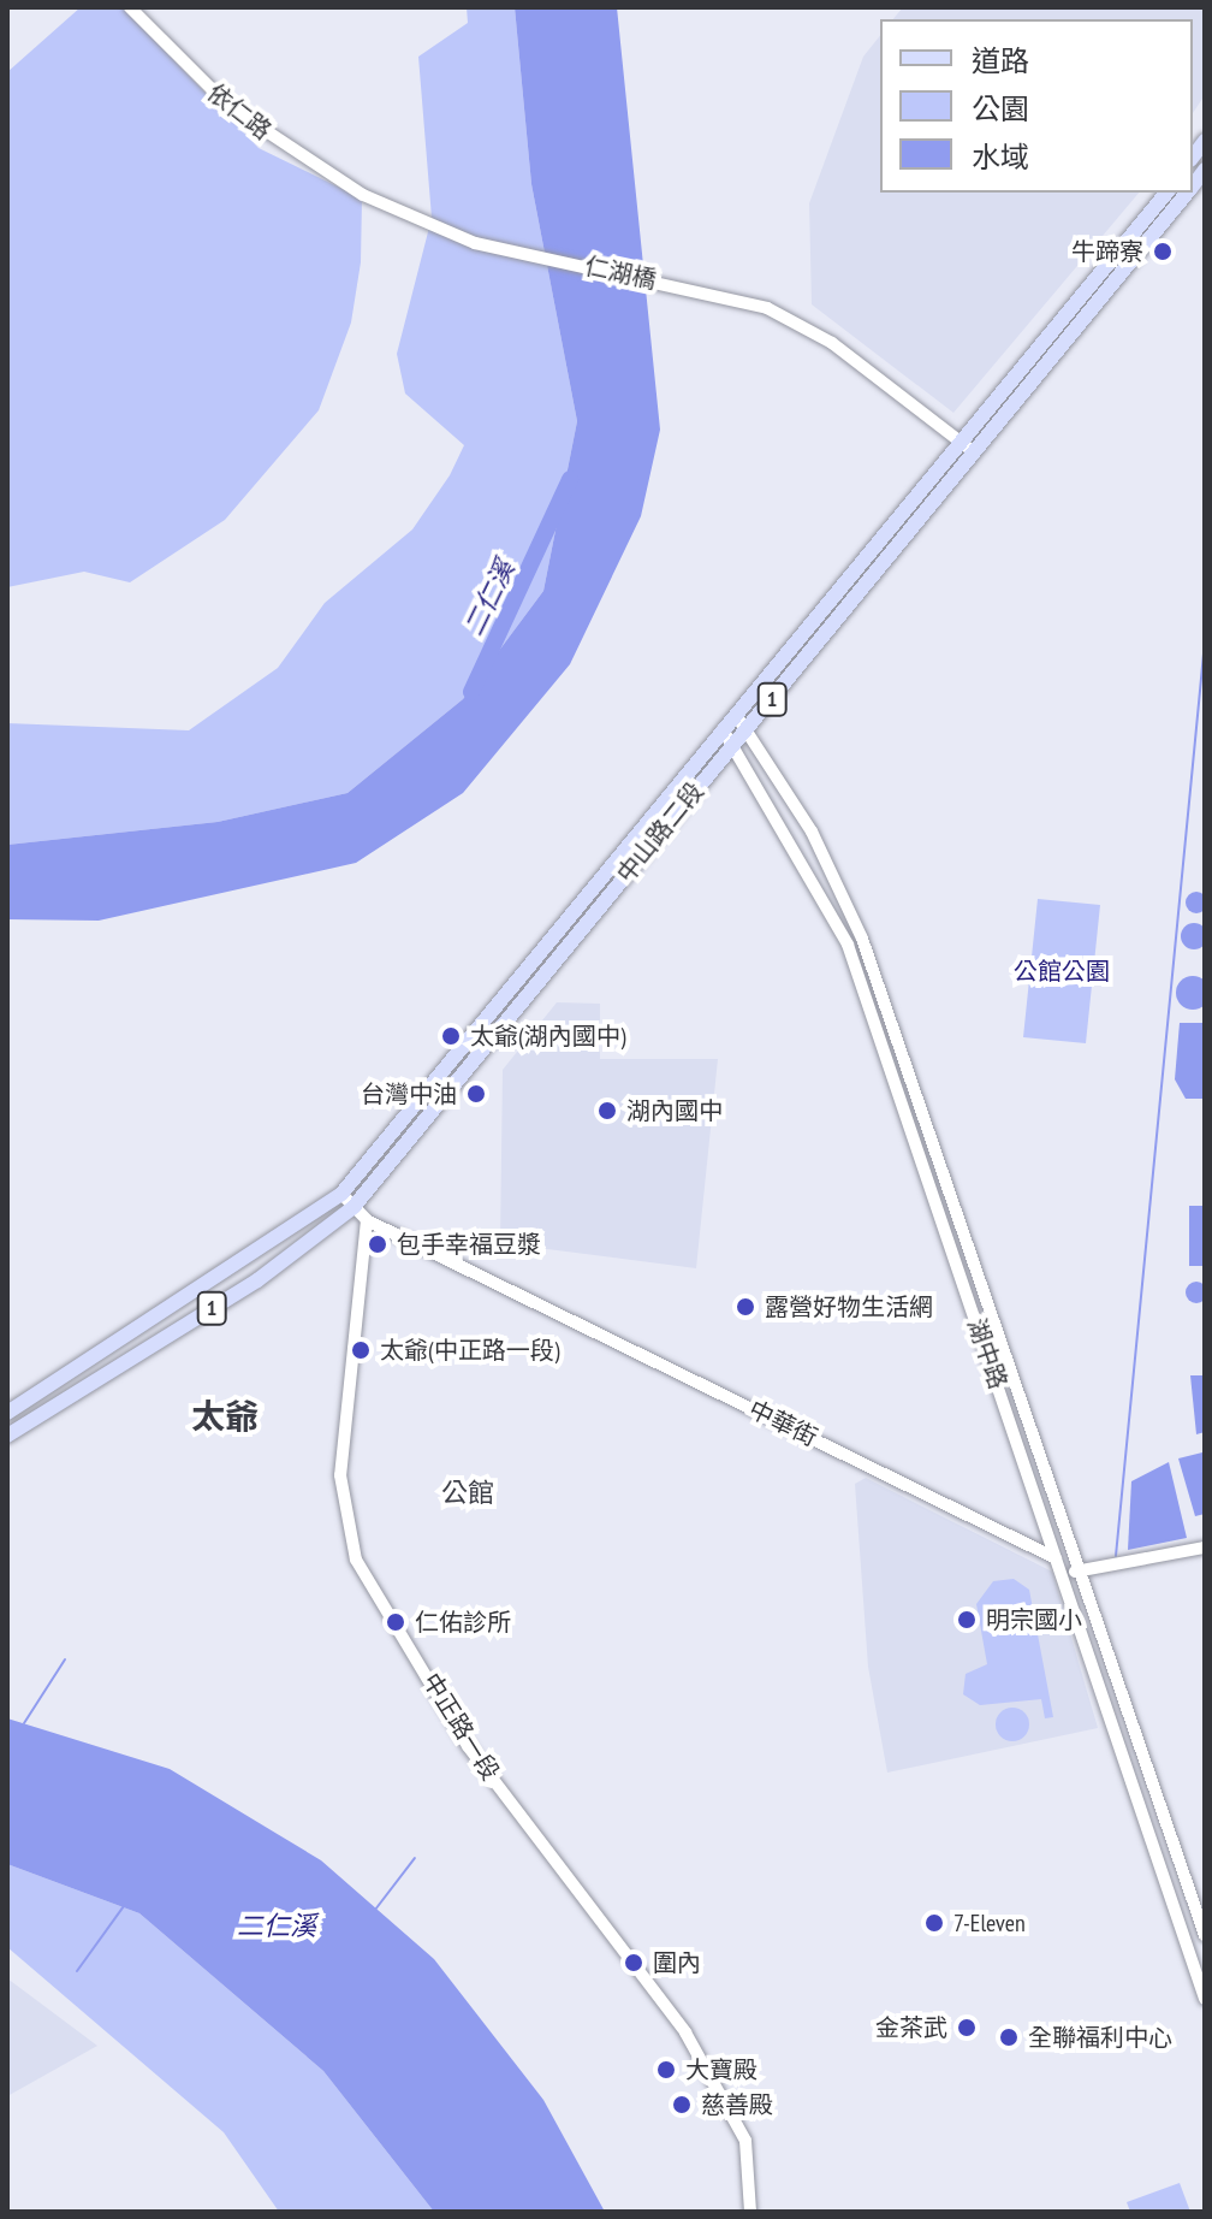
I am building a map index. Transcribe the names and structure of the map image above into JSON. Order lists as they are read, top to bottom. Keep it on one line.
{"streets":{"main road":["1","中山路二段"],"street":["依仁路","仁湖橋","湖中路","中華街","中正路一段"]},"crossings":[["依仁路","仁湖橋"],["仁湖橋","中山路二段"],["中山路二段","湖中路"],["湖中路","中華街"],["中華街","中正路一段"]],"districts":["太爺","公館"],"water":["二仁溪"],"parks":["公館公園"],"places":["牛蹄寮","太爺(湖內國中)","台灣中油","湖內國中","包手幸福豆漿","露營好物生活網","太爺(中正路一段)","明宗國小","仁佑診所","7-Eleven","圍內","金茶武","全聯福利中心","大寶殿","慈善殿"],"legend":["道路","公園","水域"]}
